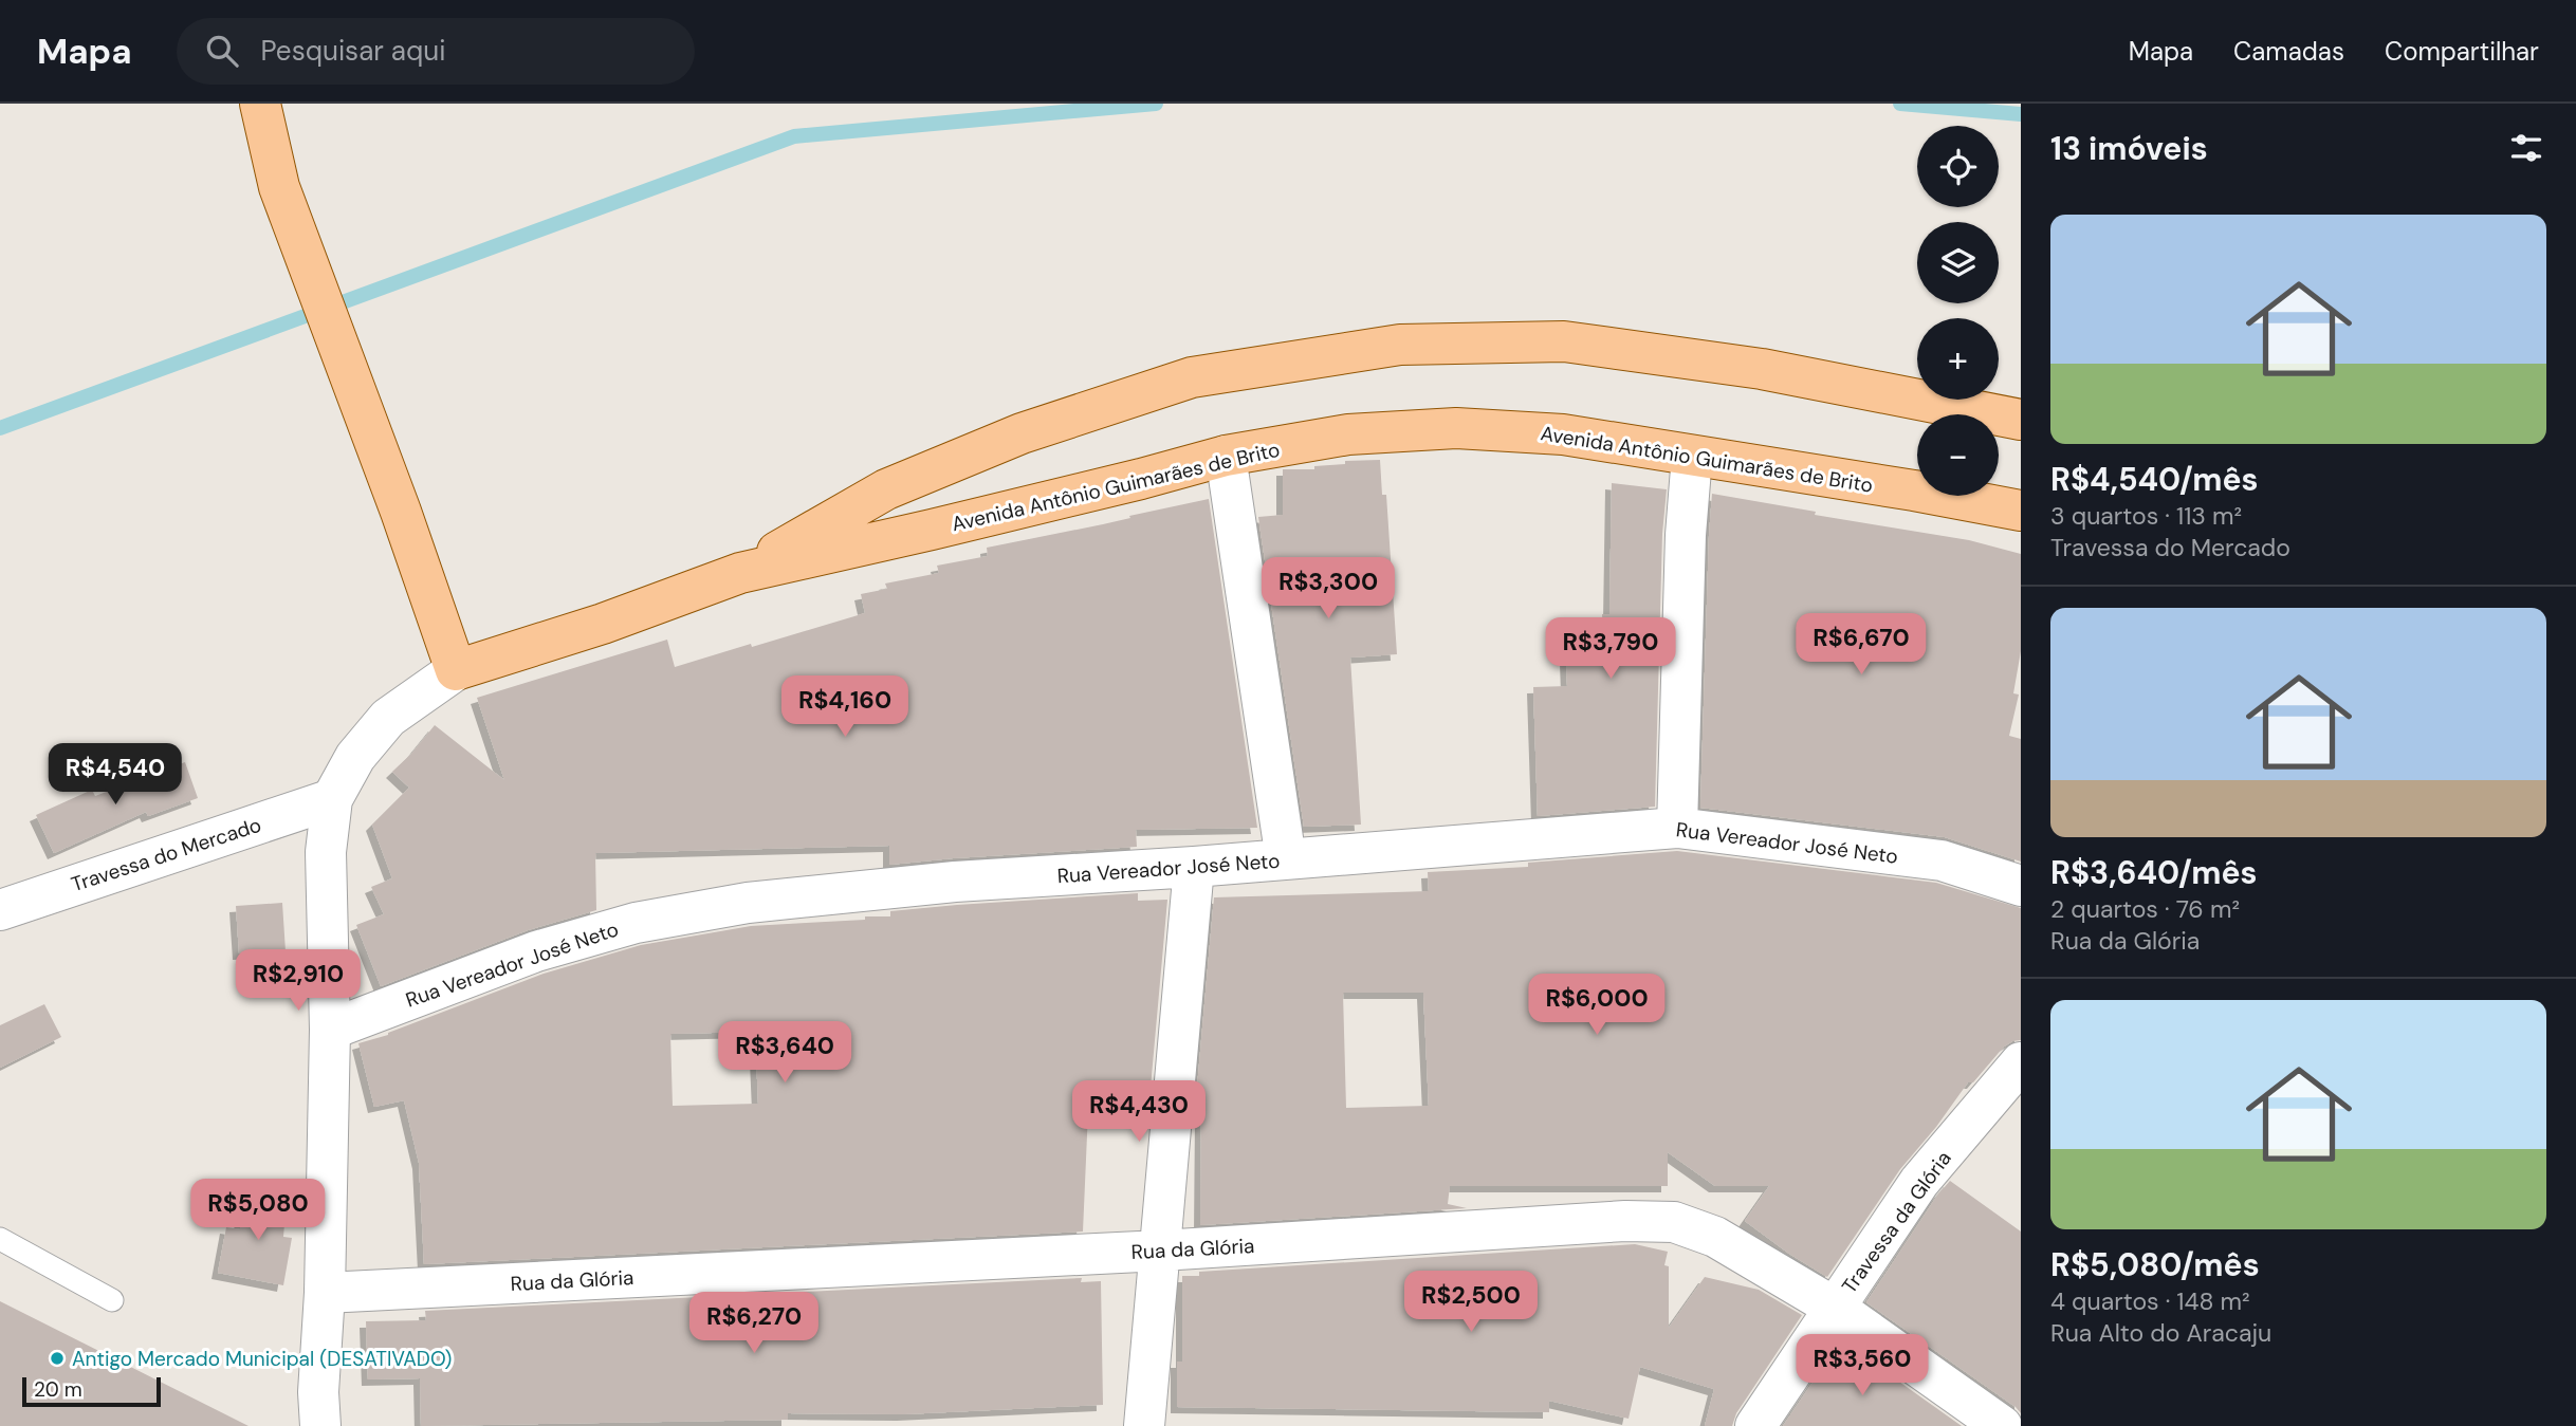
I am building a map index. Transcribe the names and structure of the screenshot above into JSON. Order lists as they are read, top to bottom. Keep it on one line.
{"streets":{"main road":["Avenida Antônio Guimarães de Brito"],"street":["Rua Vereador José Neto","Travessa do Mercado","Travessa da Glória","Rua da Glória"]},"crossings":[["Travessa da Glória","Rua da Glória"]],"places":["Antigo Mercado Municipal (DESATIVADO)"],"scale_bar":"20 m","page":{"header":"Mapa","search":"Pesquisar aqui","nav":["Mapa","Camadas","Compartilhar"],"heading":"13 imóveis","map_buttons":["+","−"],"list":[{"name":"R$4,540/mês","note":"3 quartos · 113 m² · Travessa do Mercado"},{"name":"R$3,640/mês","note":"2 quartos · 76 m² · Rua da Glória"},{"name":"R$5,080/mês","note":"4 quartos · 148 m² · Rua Alto do Aracaju"}],"price":["R$3,300","R$6,670","R$3,790","R$4,160","R$4,540","R$2,910","R$6,000","R$3,640","R$4,430","R$5,080","R$2,500","R$6,270","R$3,560"],"scale":"20 m"}}
